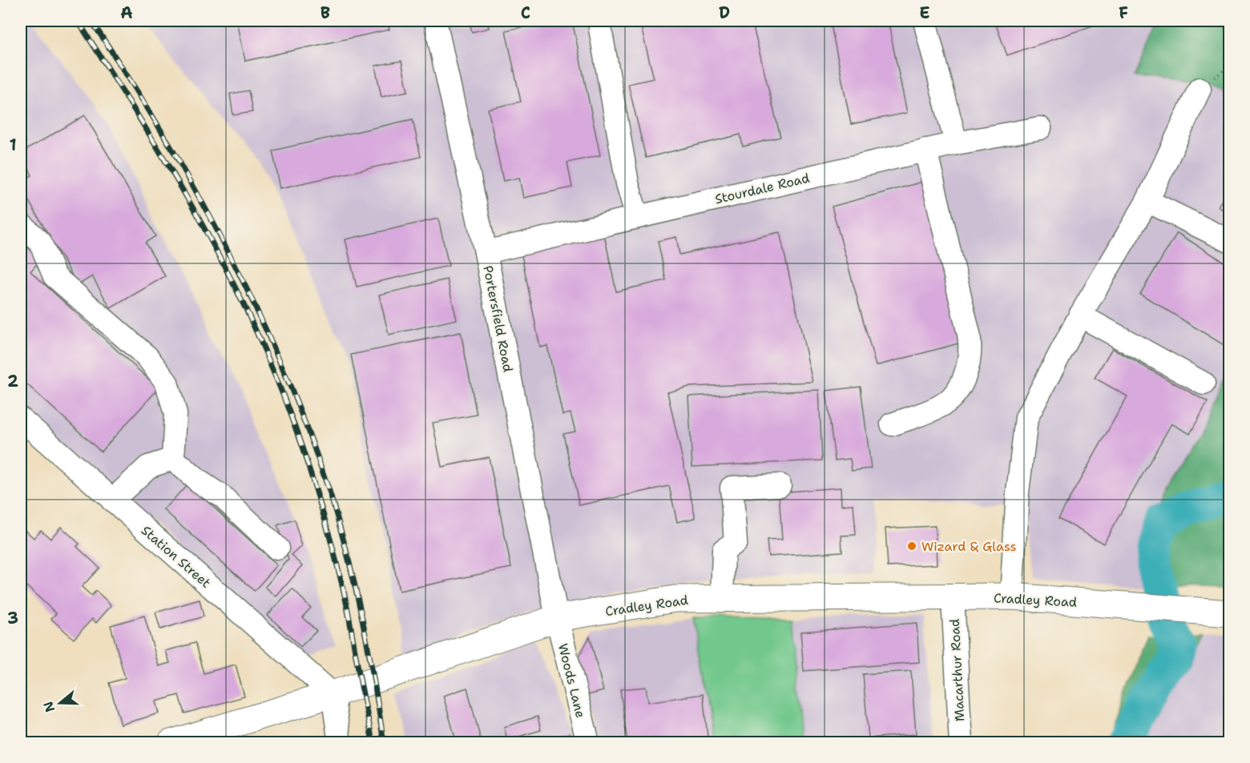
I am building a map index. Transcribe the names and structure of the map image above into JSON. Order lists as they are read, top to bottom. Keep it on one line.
{"streets":{"main road":["Cradley Road"],"street":["Stourdale Road","Portersfield Road","Station Street","Macarthur Road","Woods Lane"]},"crossings":[["Stourdale Road","Portersfield Road"],["Portersfield Road","Cradley Road"],["Portersfield Road","Woods Lane"],["Station Street","Cradley Road"],["Cradley Road","Macarthur Road"],["Cradley Road","Woods Lane"]],"places":["Wizard & Glass"],"north":"left","grid":{"columns":["A","B","C","D","E","F"],"rows":["1","2","3"]}}
